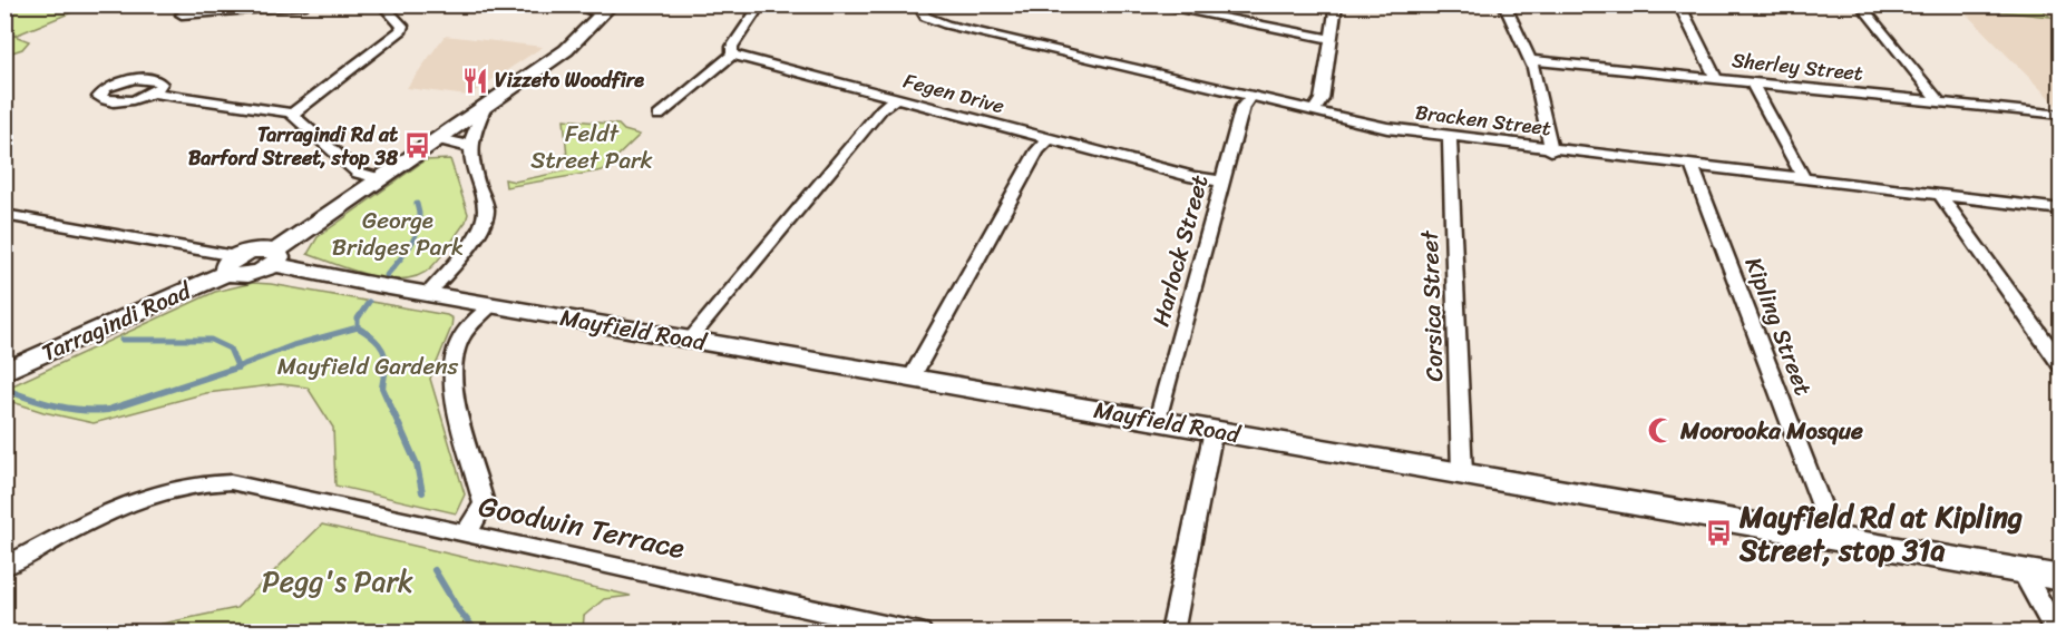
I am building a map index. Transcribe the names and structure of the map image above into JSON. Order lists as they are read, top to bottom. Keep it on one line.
{"streets":{"street":["Sherley Street","Fegen Drive","Bracken Street","Harlock Street","Corsica Street","Tarragindi Road","Kipling Street","Mayfield Road","Goodwin Terrace"]},"crossings":[["Fegen Drive","Harlock Street"],["Bracken Street","Harlock Street"],["Bracken Street","Corsica Street"],["Bracken Street","Kipling Street"],["Harlock Street","Mayfield Road"],["Corsica Street","Mayfield Road"],["Tarragindi Road","Mayfield Road"],["Kipling Street","Mayfield Road"]],"parks":["Feldt Street Park","George Bridges Park","Mayfield Gardens","Pegg's Park"],"places":{"restaurant":["Vizzeto Woodfire"],"bus stop":["Tarragindi Rd at Barford Street, stop 38","Mayfield Rd at Kipling Street, stop 31a"],"mosque":["Moorooka Mosque"]}}
